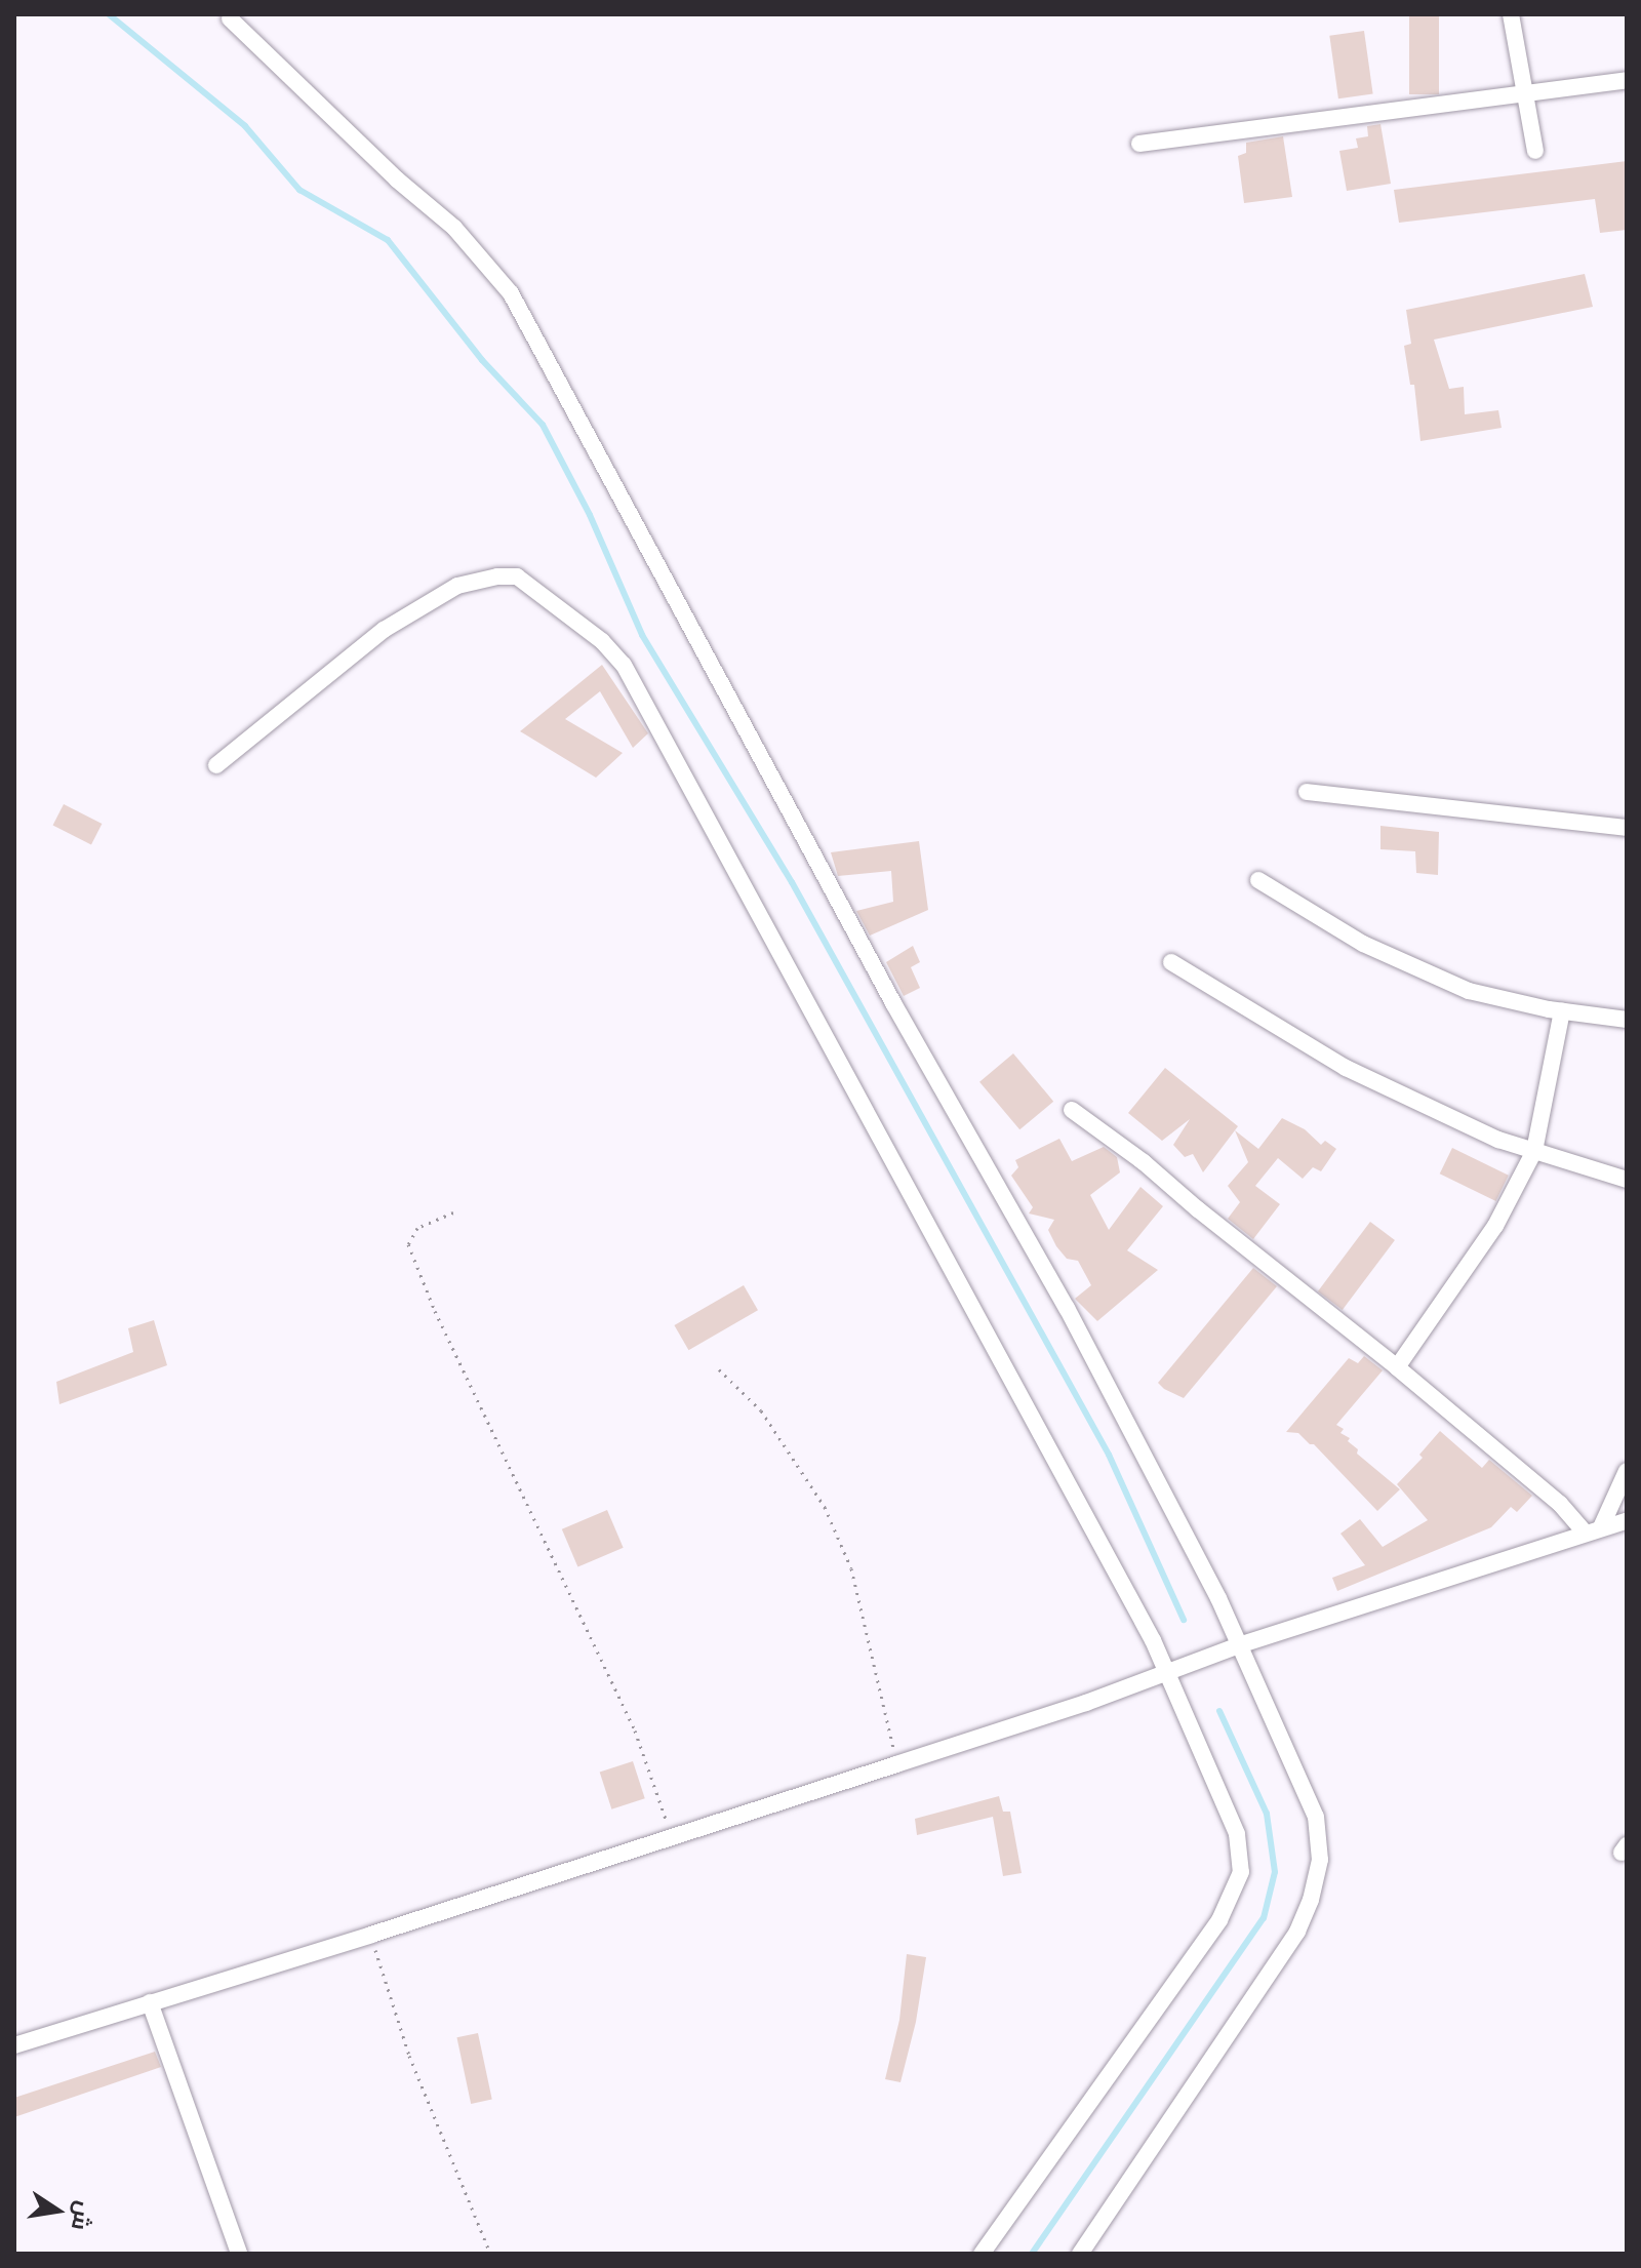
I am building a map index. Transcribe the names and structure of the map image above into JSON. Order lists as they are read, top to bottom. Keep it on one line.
{"north":"right"}
